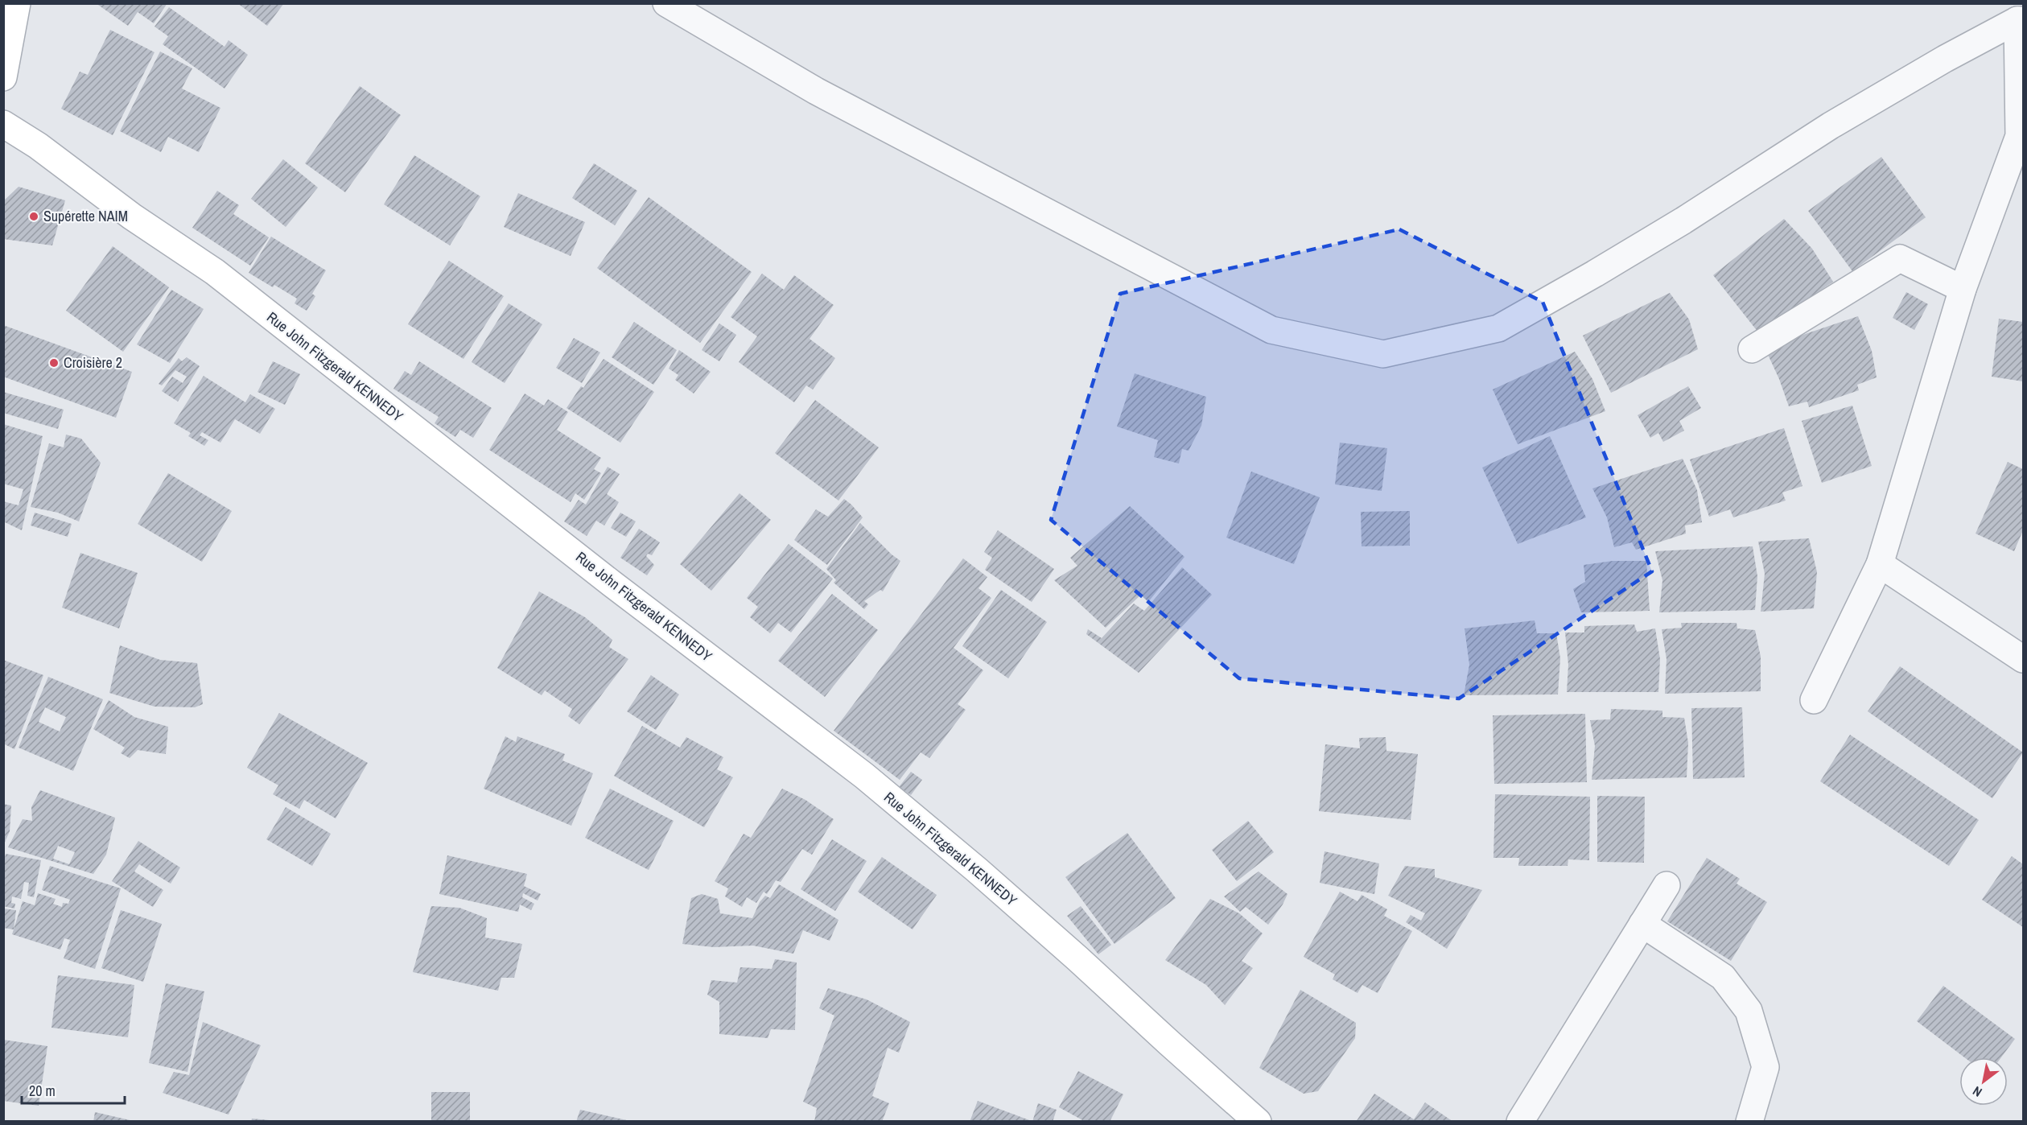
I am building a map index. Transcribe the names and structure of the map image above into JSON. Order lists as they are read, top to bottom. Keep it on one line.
{"streets":{"street":["Rue John Fitzgerald KENNEDY"]},"places":["Supérette NAIM","Croisière 2"],"scale_bar":"20 m","north":"bottom left"}
